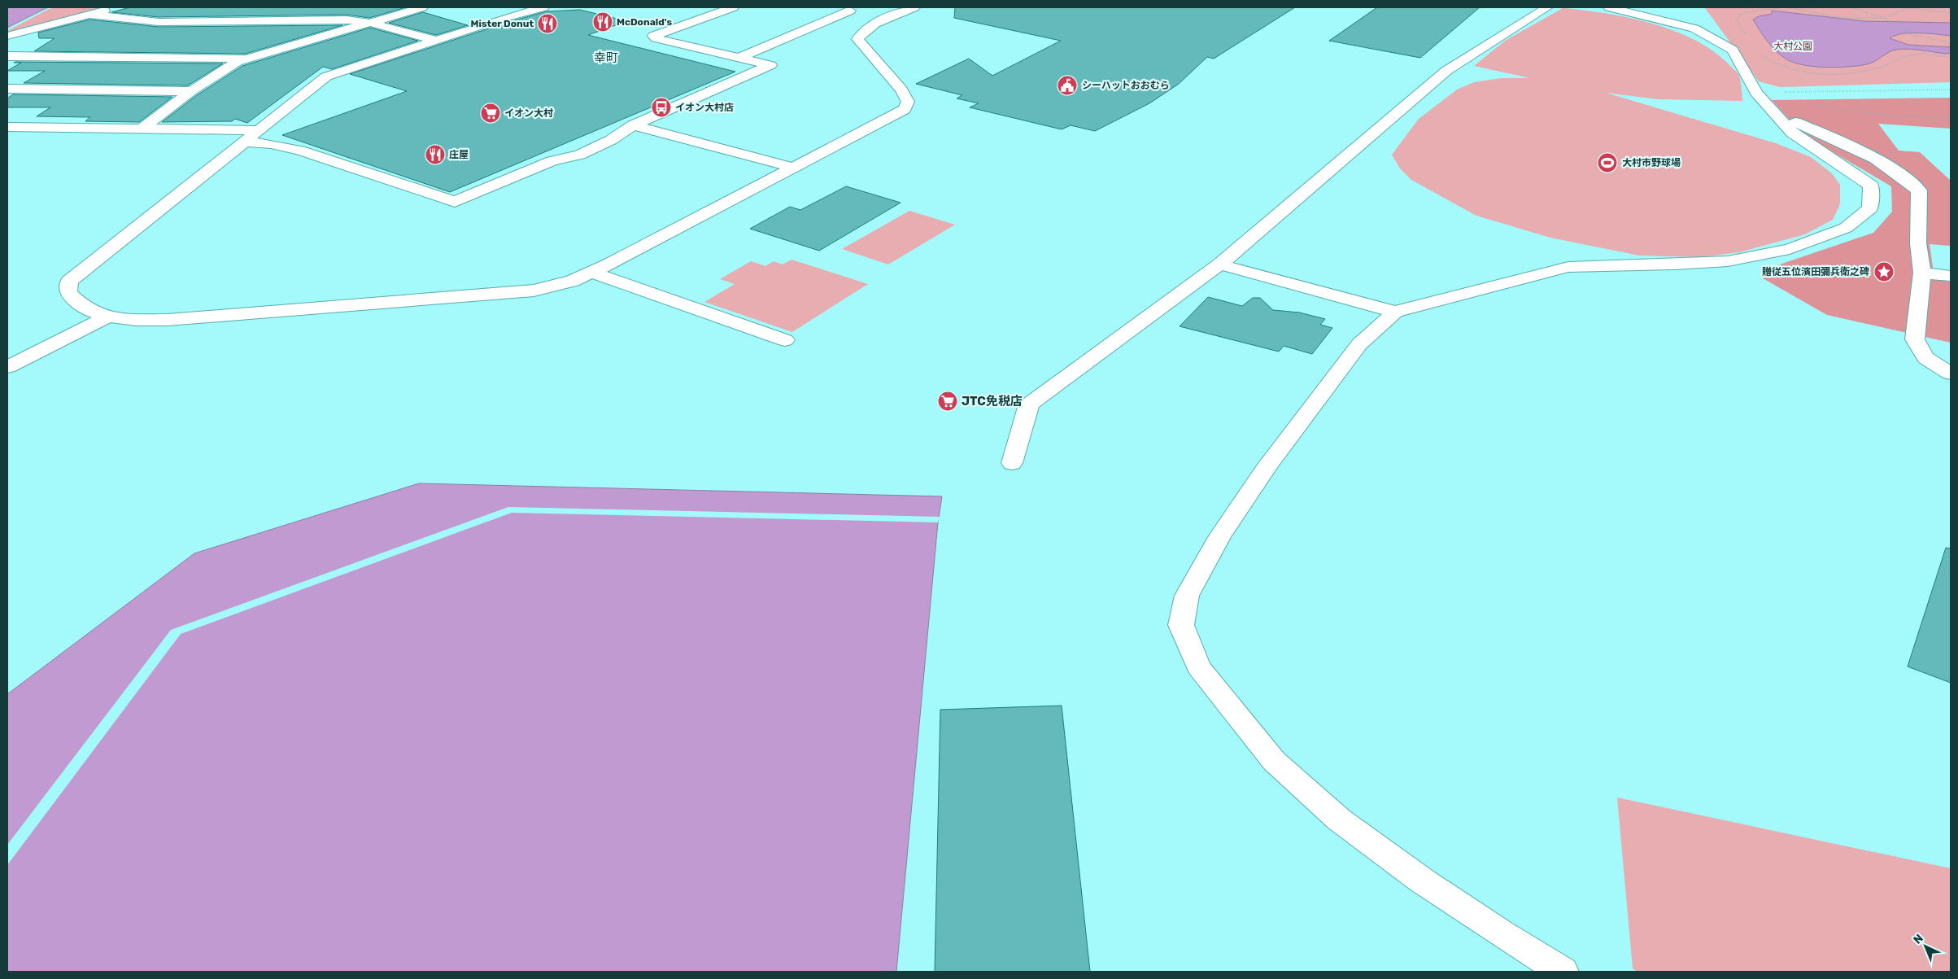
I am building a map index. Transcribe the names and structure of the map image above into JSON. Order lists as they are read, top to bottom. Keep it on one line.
{"districts":["幸町"],"parks":["大村公園"],"places":{"restaurant":["McDonald's","Mister Donut","庄屋"],"public building":["シーハットおおむら"],"bus stop":["イオン大村店"],"supermarket":["イオン大村","JTC免税店"],"sports":["大村市野球場"],"place":["贈従五位濱田彌兵衛之碑"]},"north":"top left"}
